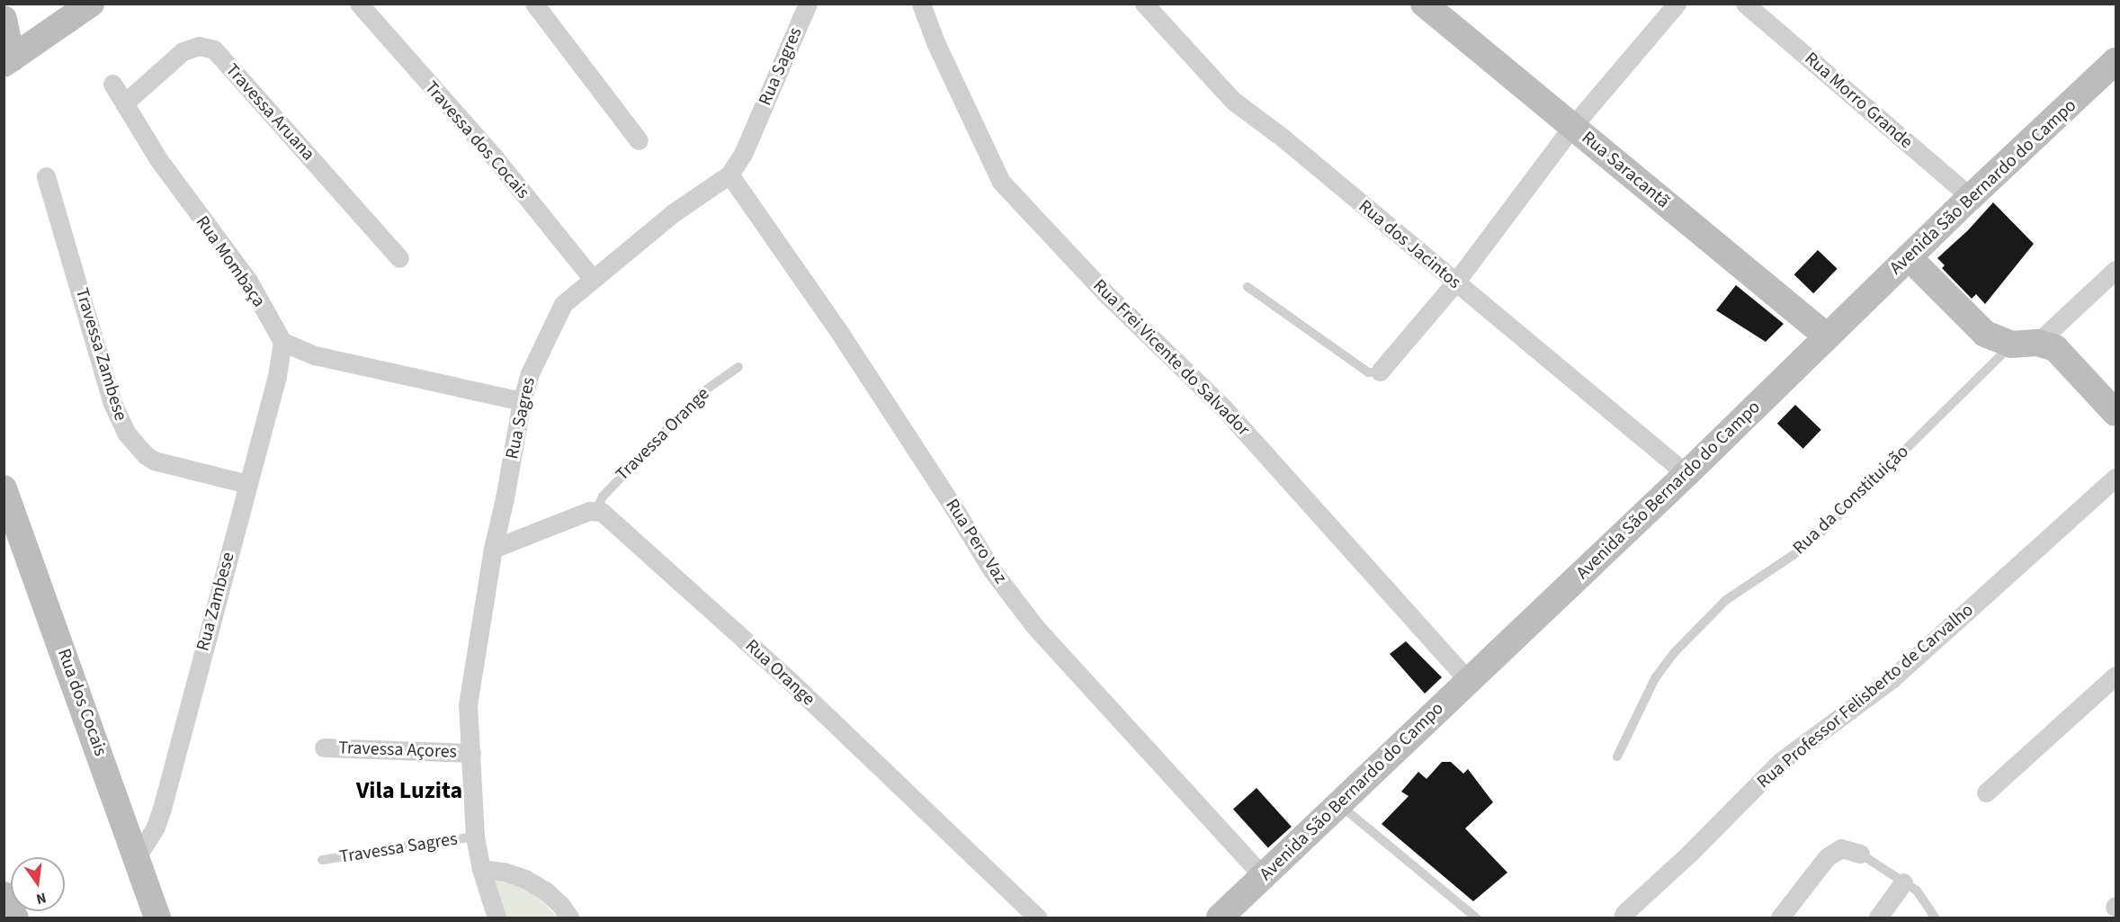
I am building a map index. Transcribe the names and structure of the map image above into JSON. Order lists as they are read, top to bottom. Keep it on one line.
{"streets":{"street":["Rua Sagres","Rua Morro Grande","Travessa Aruana","Travessa dos Cocais","Rua Saracantã","Avenida São Bernardo do Campo","Rua dos Jacintos","Rua Mombaça","Travessa Zambese","Rua Frei Vicente do Salvador","Rua da Constituição","Rua Pero Vaz","Rua Zambese","Rua Orange","Rua Professor Felisberto de Carvalho","Rua dos Cocais","Travessa Açores"],"lane":["Travessa Orange","Travessa Sagres"]},"crossings":[["Rua Sagres","Travessa dos Cocais"],["Rua Sagres","Rua Pero Vaz"],["Rua Sagres","Travessa Açores"],["Rua Sagres","Travessa Sagres"],["Rua Morro Grande","Avenida São Bernardo do Campo"],["Travessa Aruana","Rua Mombaça"],["Rua Saracantã","Avenida São Bernardo do Campo"],["Avenida São Bernardo do Campo","Rua dos Jacintos"],["Avenida São Bernardo do Campo","Rua Frei Vicente do Salvador"],["Avenida São Bernardo do Campo","Rua Pero Vaz"],["Rua Mombaça","Rua Zambese"],["Travessa Zambese","Rua Zambese"],["Travessa Orange","Rua Orange"],["Rua Zambese","Rua dos Cocais"]],"districts":["Vila Luzita"],"north":"bottom"}
